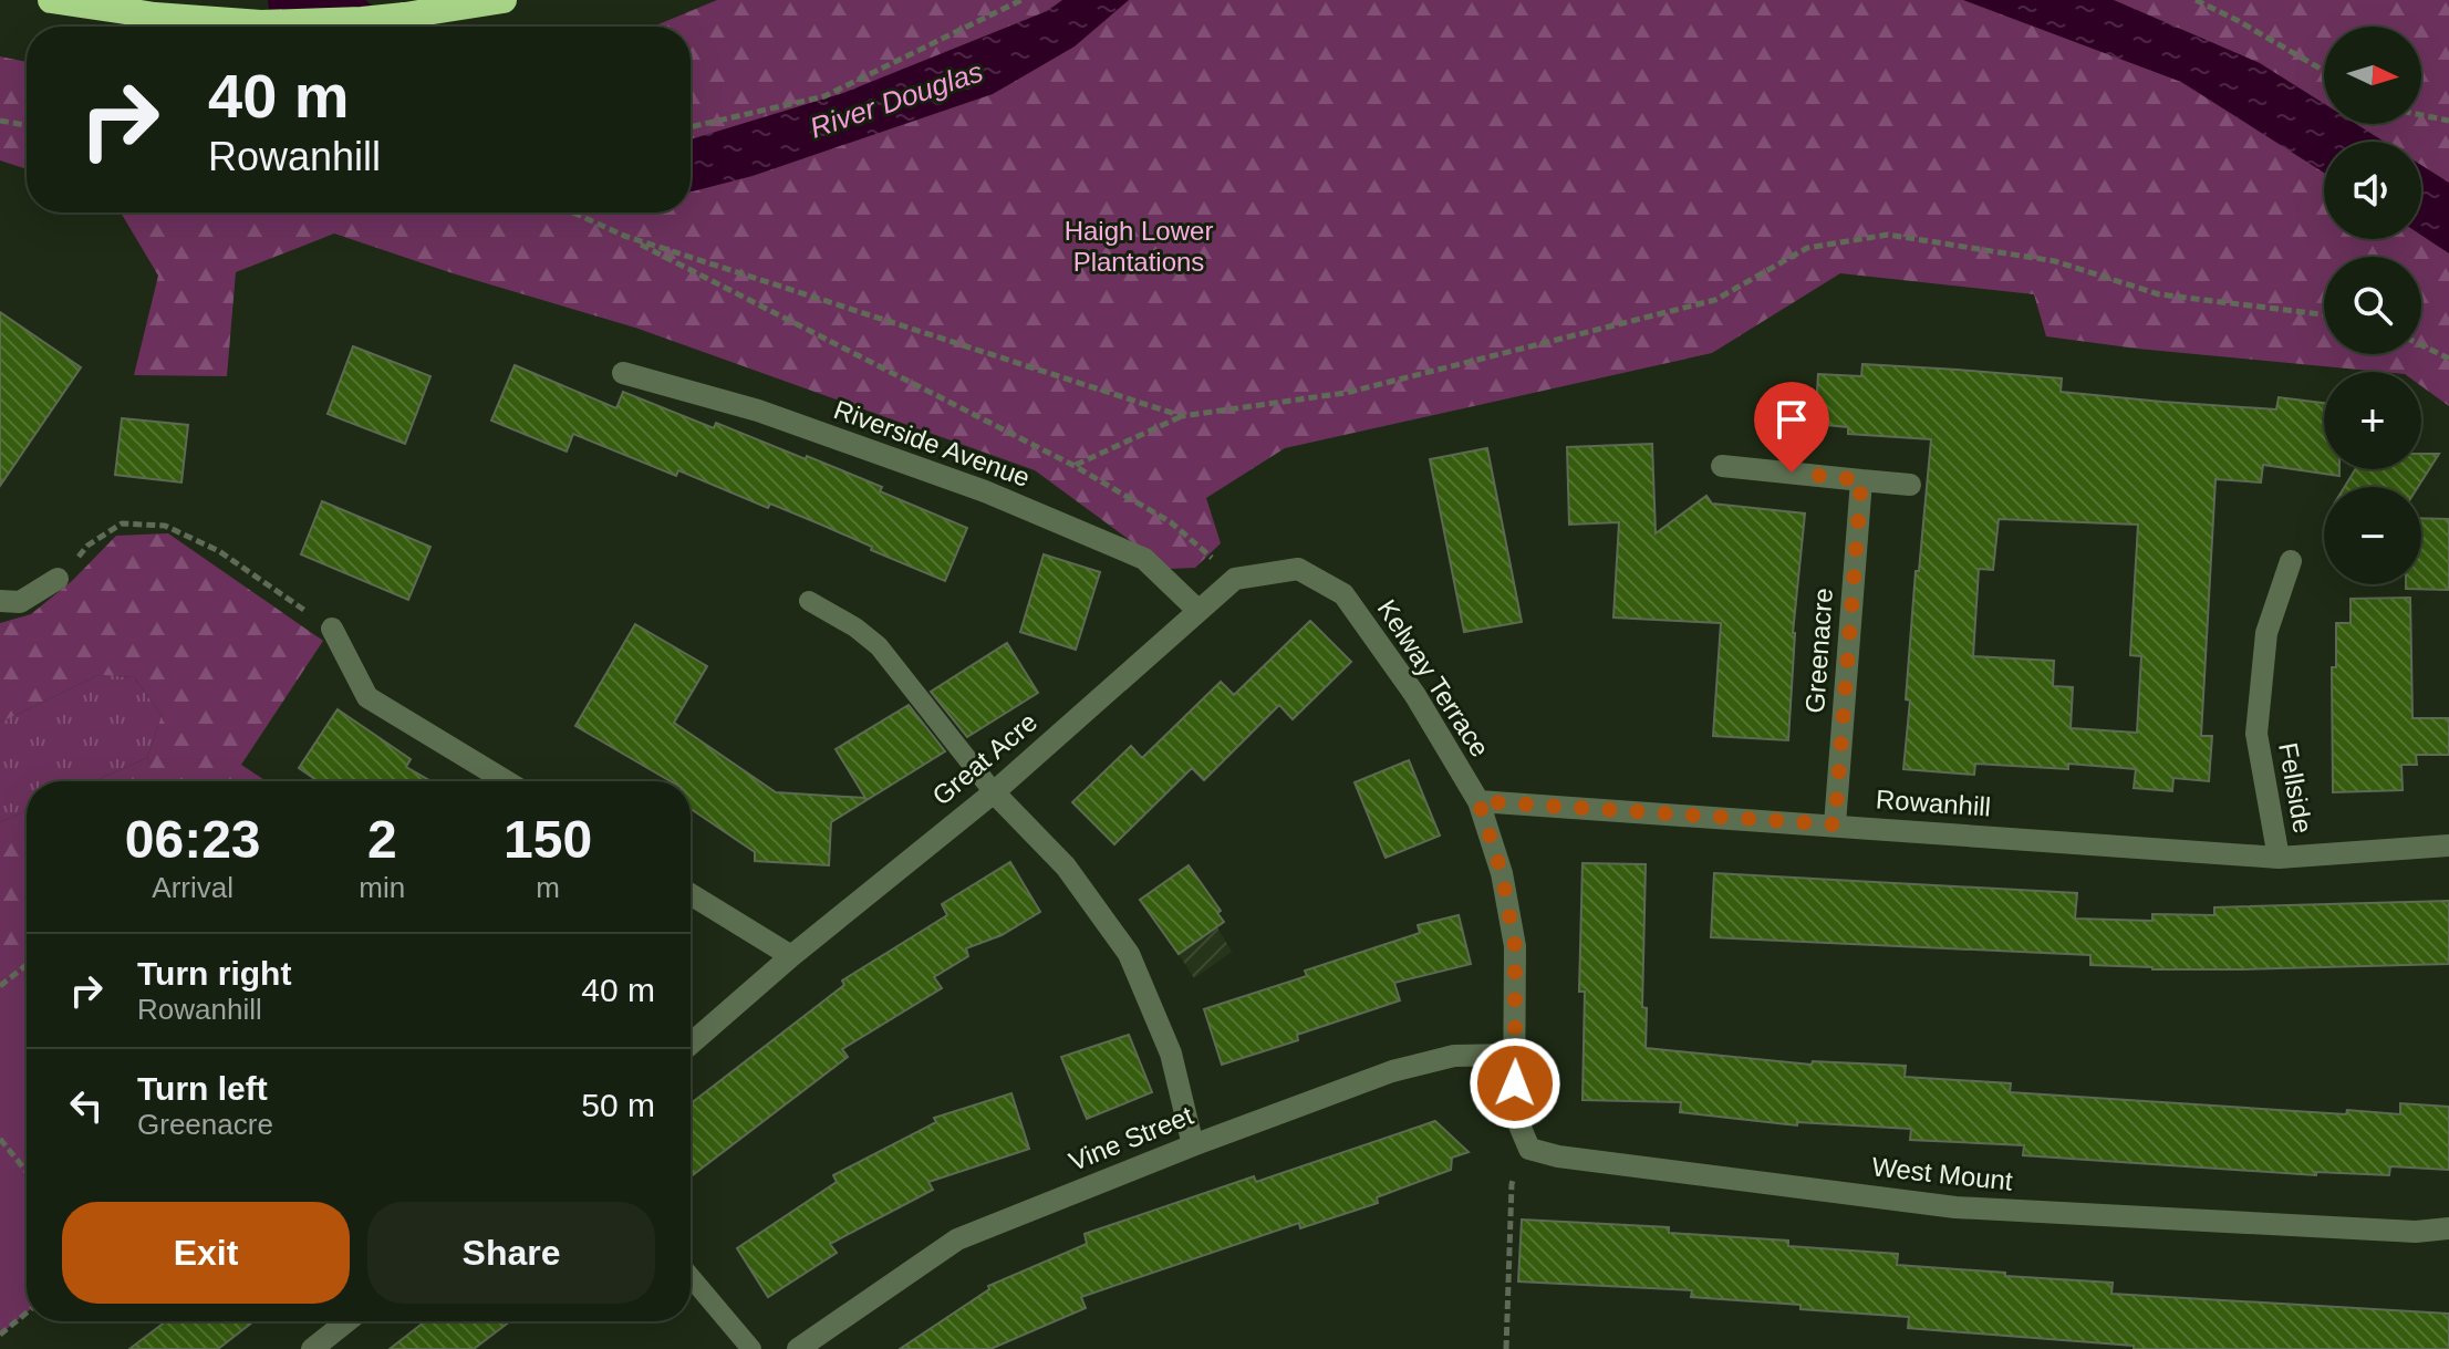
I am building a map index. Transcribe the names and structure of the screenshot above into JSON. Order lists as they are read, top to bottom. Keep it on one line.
{"streets":{"street":["Riverside Avenue","Greenacre","Kelway Terrace","Great Acre","Fellside","Rowanhill","Vine Street","West Mount"]},"crossings":[["Riverside Avenue","Great Acre"],["Greenacre","Rowanhill"],["Kelway Terrace","Great Acre"],["Kelway Terrace","Rowanhill"],["Kelway Terrace","Vine Street"],["Fellside","Rowanhill"]],"water":["River Douglas"],"parks":["Haigh Lower Plantations"],"north":"right","page":{"map_buttons":["+","−"],"turn":["40 m","Rowanhill"],"eta":["06:23","Arrival","2","min","150","m"],"list":[{"name":"Turn right","note":"Rowanhill","value":"40 m"},{"name":"Turn left","note":"Greenacre","value":"50 m"}],"buttons":["Exit","Share"]}}
